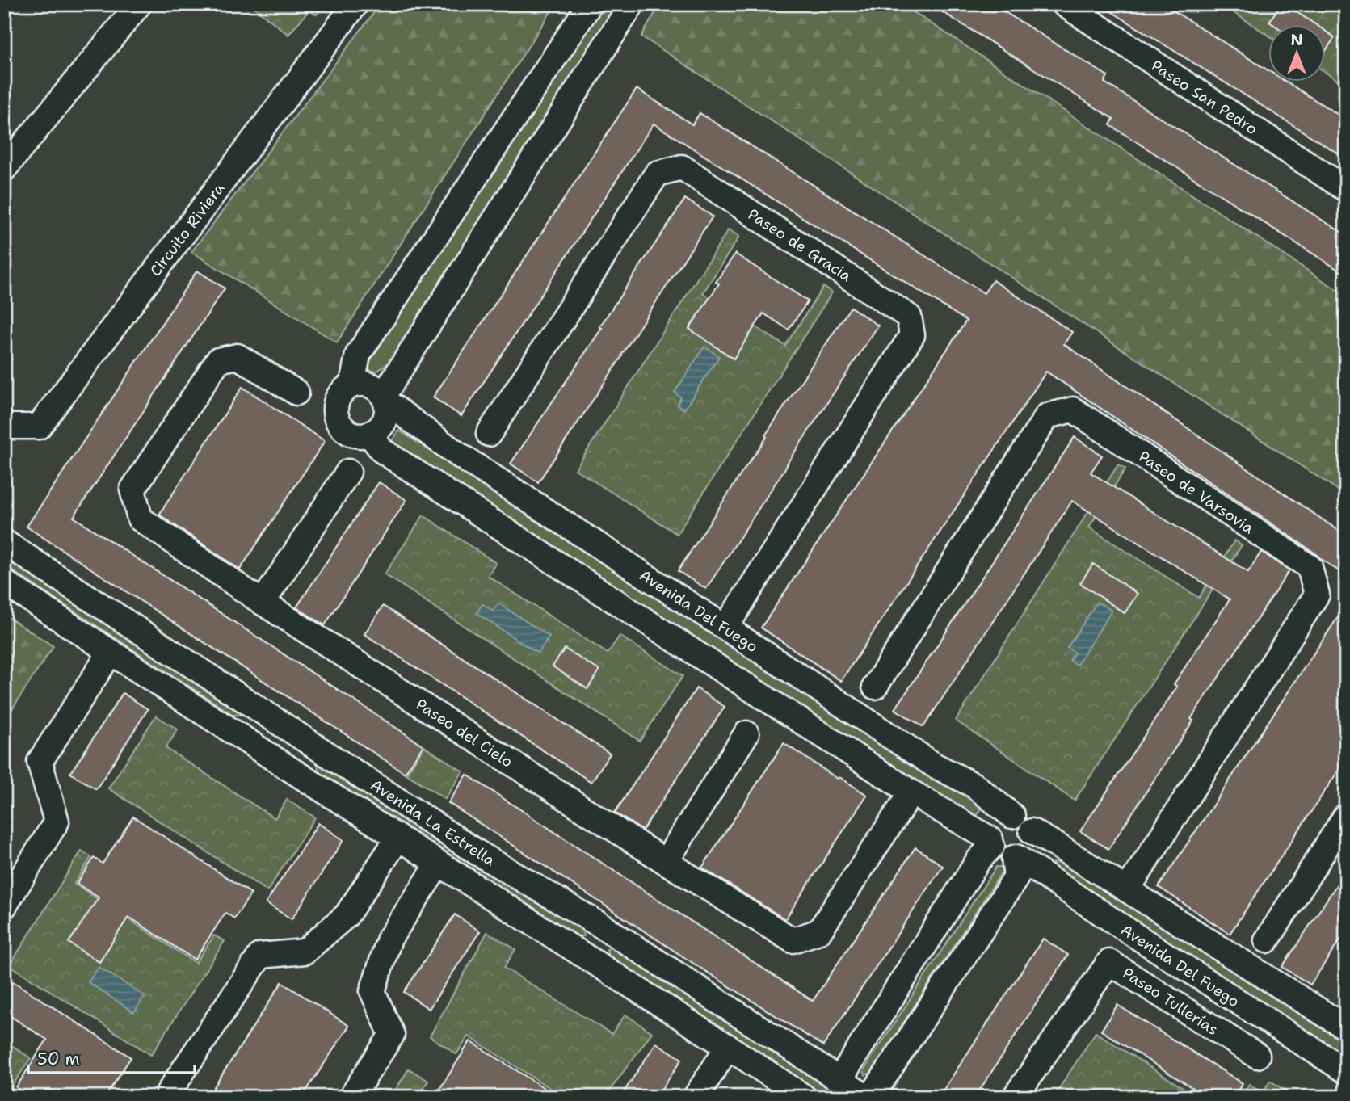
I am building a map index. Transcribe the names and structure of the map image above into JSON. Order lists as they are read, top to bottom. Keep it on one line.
{"streets":{"street":["Paseo San Pedro","Circuito Riviera","Paseo de Gracia","Paseo de Varsovia","Avenida Del Fuego","Paseo del Cielo","Avenida La Estrella","Paseo Tullerías"]},"crossings":[["Paseo de Gracia","Avenida Del Fuego"]],"scale_bar":"50 m","north":"top"}
